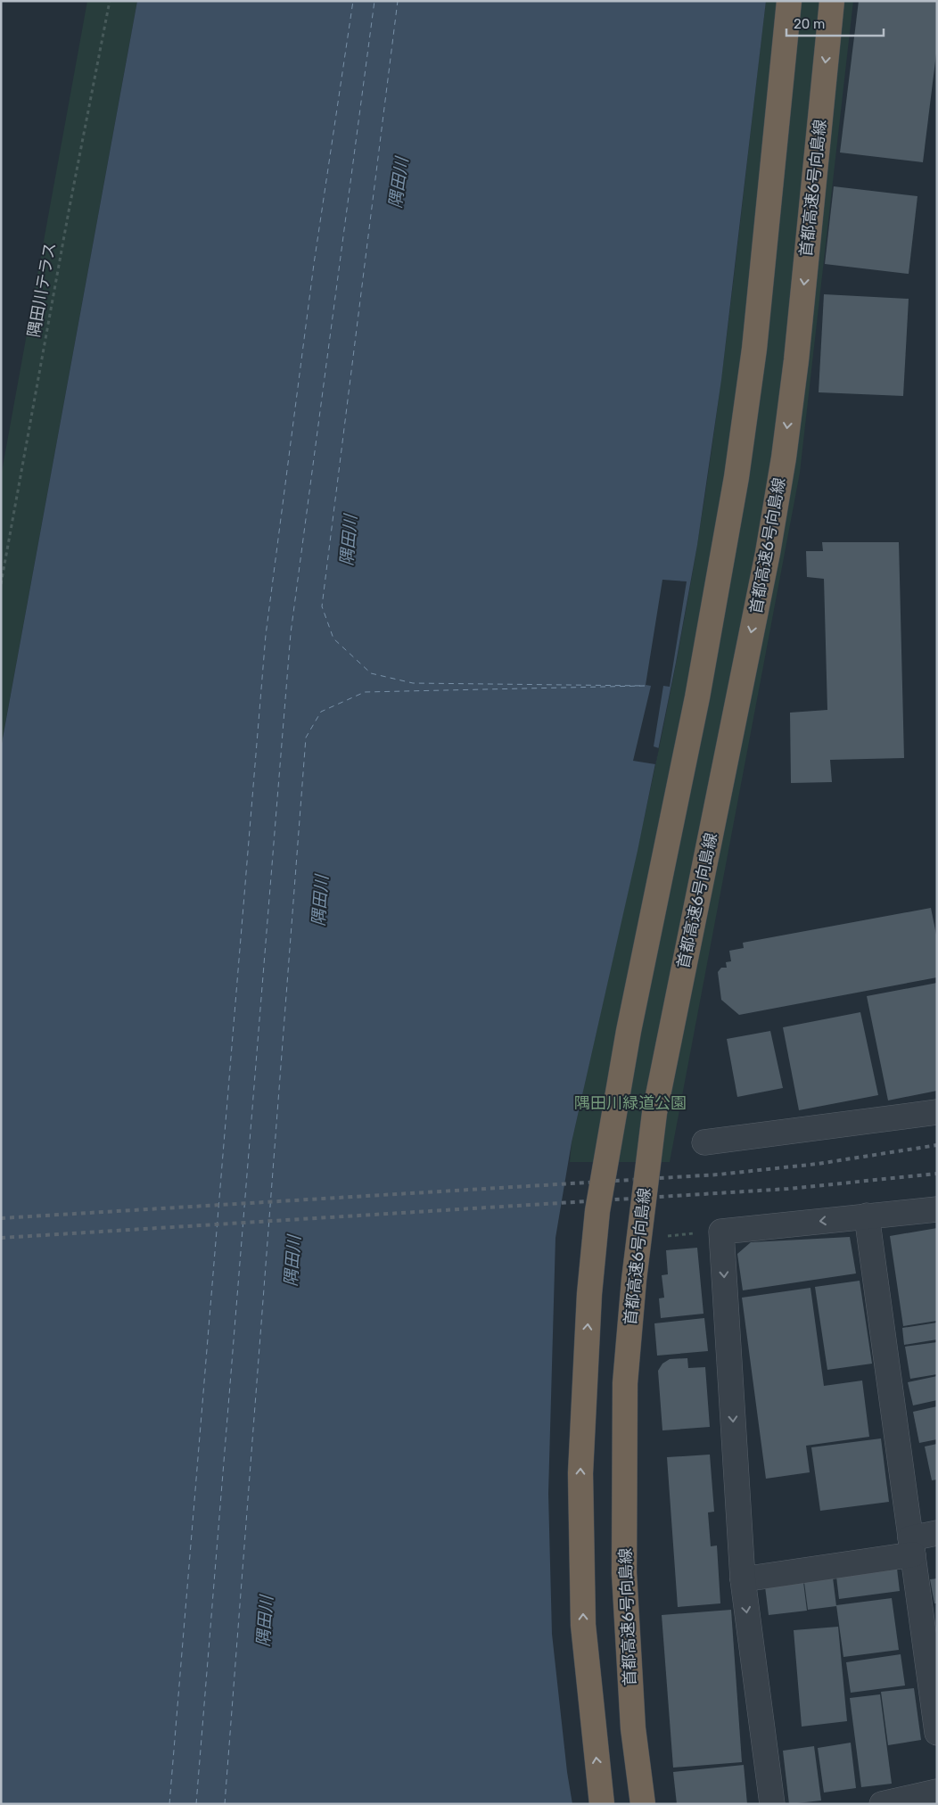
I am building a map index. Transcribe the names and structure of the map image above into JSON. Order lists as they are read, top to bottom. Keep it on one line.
{"streets":{"highway":["首都高速6号向島線"],"path":["隅田川テラス"]},"water":["隅田川"],"parks":["隅田川緑道公園"],"scale_bar":"20 m"}
